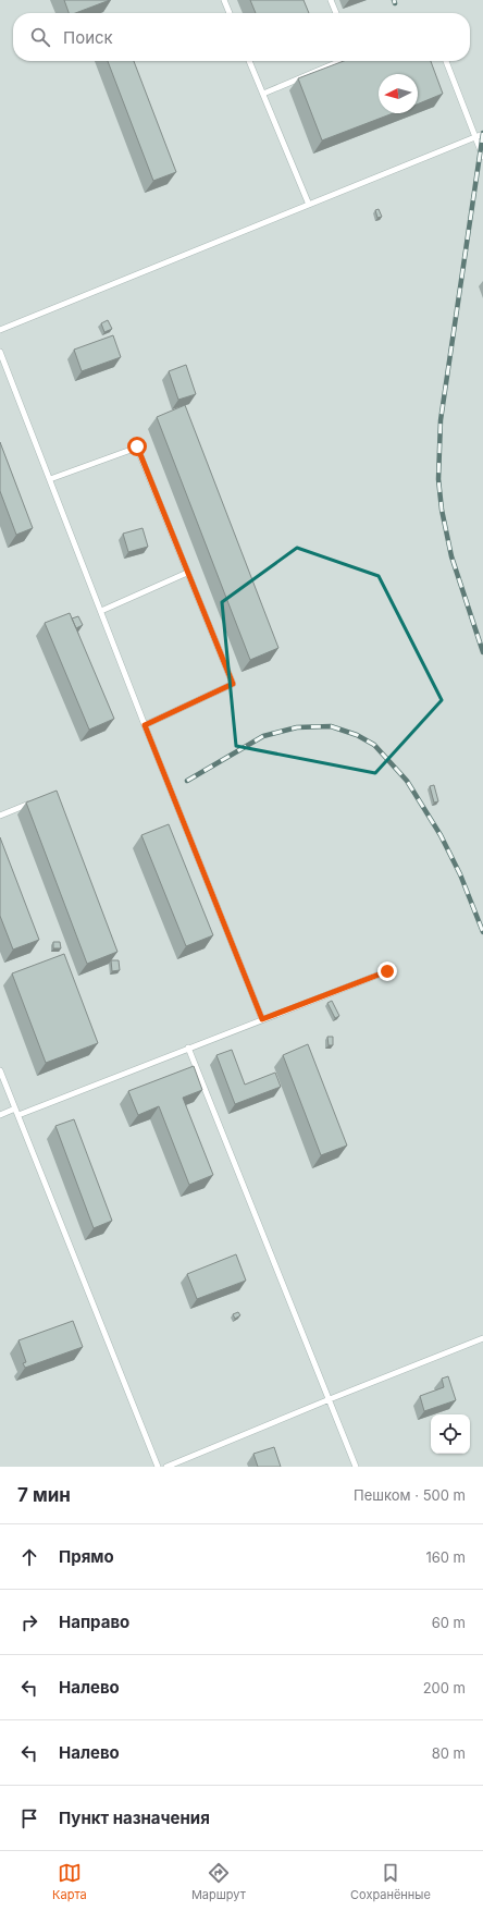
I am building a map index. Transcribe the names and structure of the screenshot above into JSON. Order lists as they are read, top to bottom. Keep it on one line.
{"north":"left","page":{"search":"Поиск","heading":["7 мин","Пешком · 500 m"],"list":[["Прямо","160 m"],["Направо","60 m"],["Налево","200 m"],["Налево","80 m"],"Пункт назначения"],"nav":["Карта","Маршрут","Сохранённые"]}}
